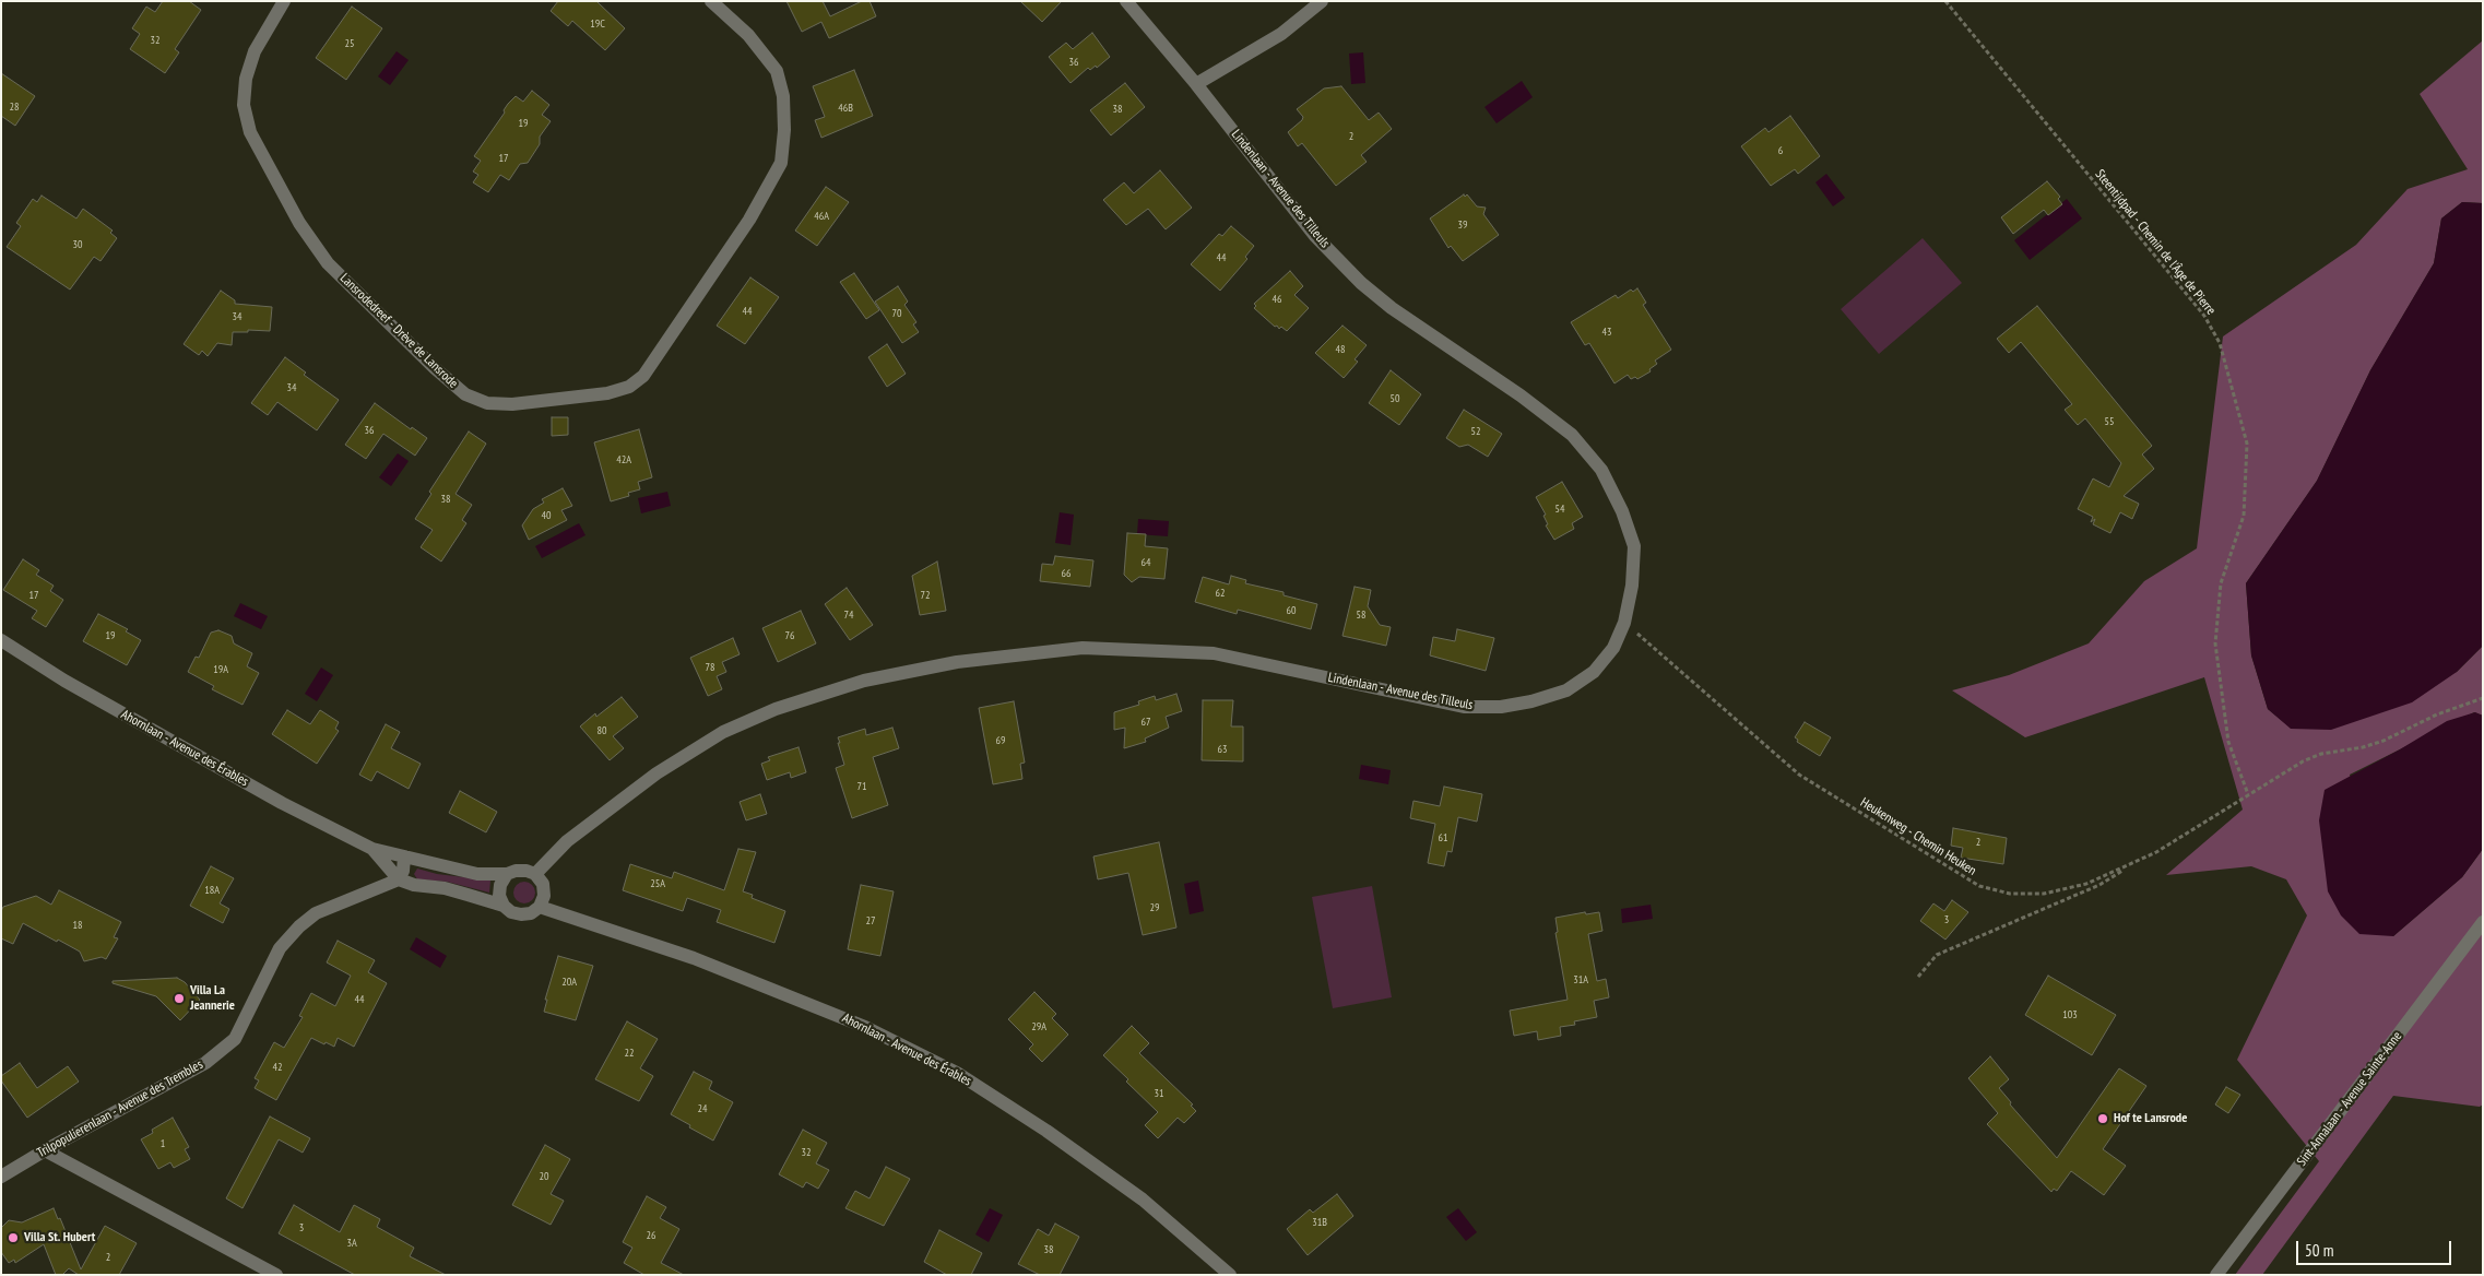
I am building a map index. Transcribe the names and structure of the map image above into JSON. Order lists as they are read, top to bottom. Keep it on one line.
{"streets":{"street":["Lindenlaan - Avenue des Tilleuls","Lansrodedreef - Drève de Lansrode","Ahornlaan - Avenue des Érables","Sint-Annalaan - Avenue Sainte-Anne","Trilpopulierenlaan - Avenue des Trembles"],"path":["Steentijdpad - Chemin de l'Âge de Pierre","Heukenweg - Chemin Heuken"]},"crossings":[["Lindenlaan - Avenue des Tilleuls","Ahornlaan - Avenue des Érables"],["Lindenlaan - Avenue des Tilleuls","Heukenweg - Chemin Heuken"],["Steentijdpad - Chemin de l'Âge de Pierre","Heukenweg - Chemin Heuken"],["Ahornlaan - Avenue des Érables","Trilpopulierenlaan - Avenue des Trembles"]],"places":["Villa La Jeannerie","Hof te Lansrode","Villa St. Hubert"],"house_numbers":["19C","32","25","36","28","46B","38","19","2","6","17","46A","39","30","44","46","44","70","34","43","48","34","50","55","36","52","42A","38","54","40","64","66","62","17","72","60","74","58","19","76","78","19A","67","80","69","63","71","61","2","25A","18A","29","3","27","18","31A","20A","44","103","29A","22","42","31","24","1","32","20","31B","3","26","3A","38","2"],"scale_bar":"50 m"}
